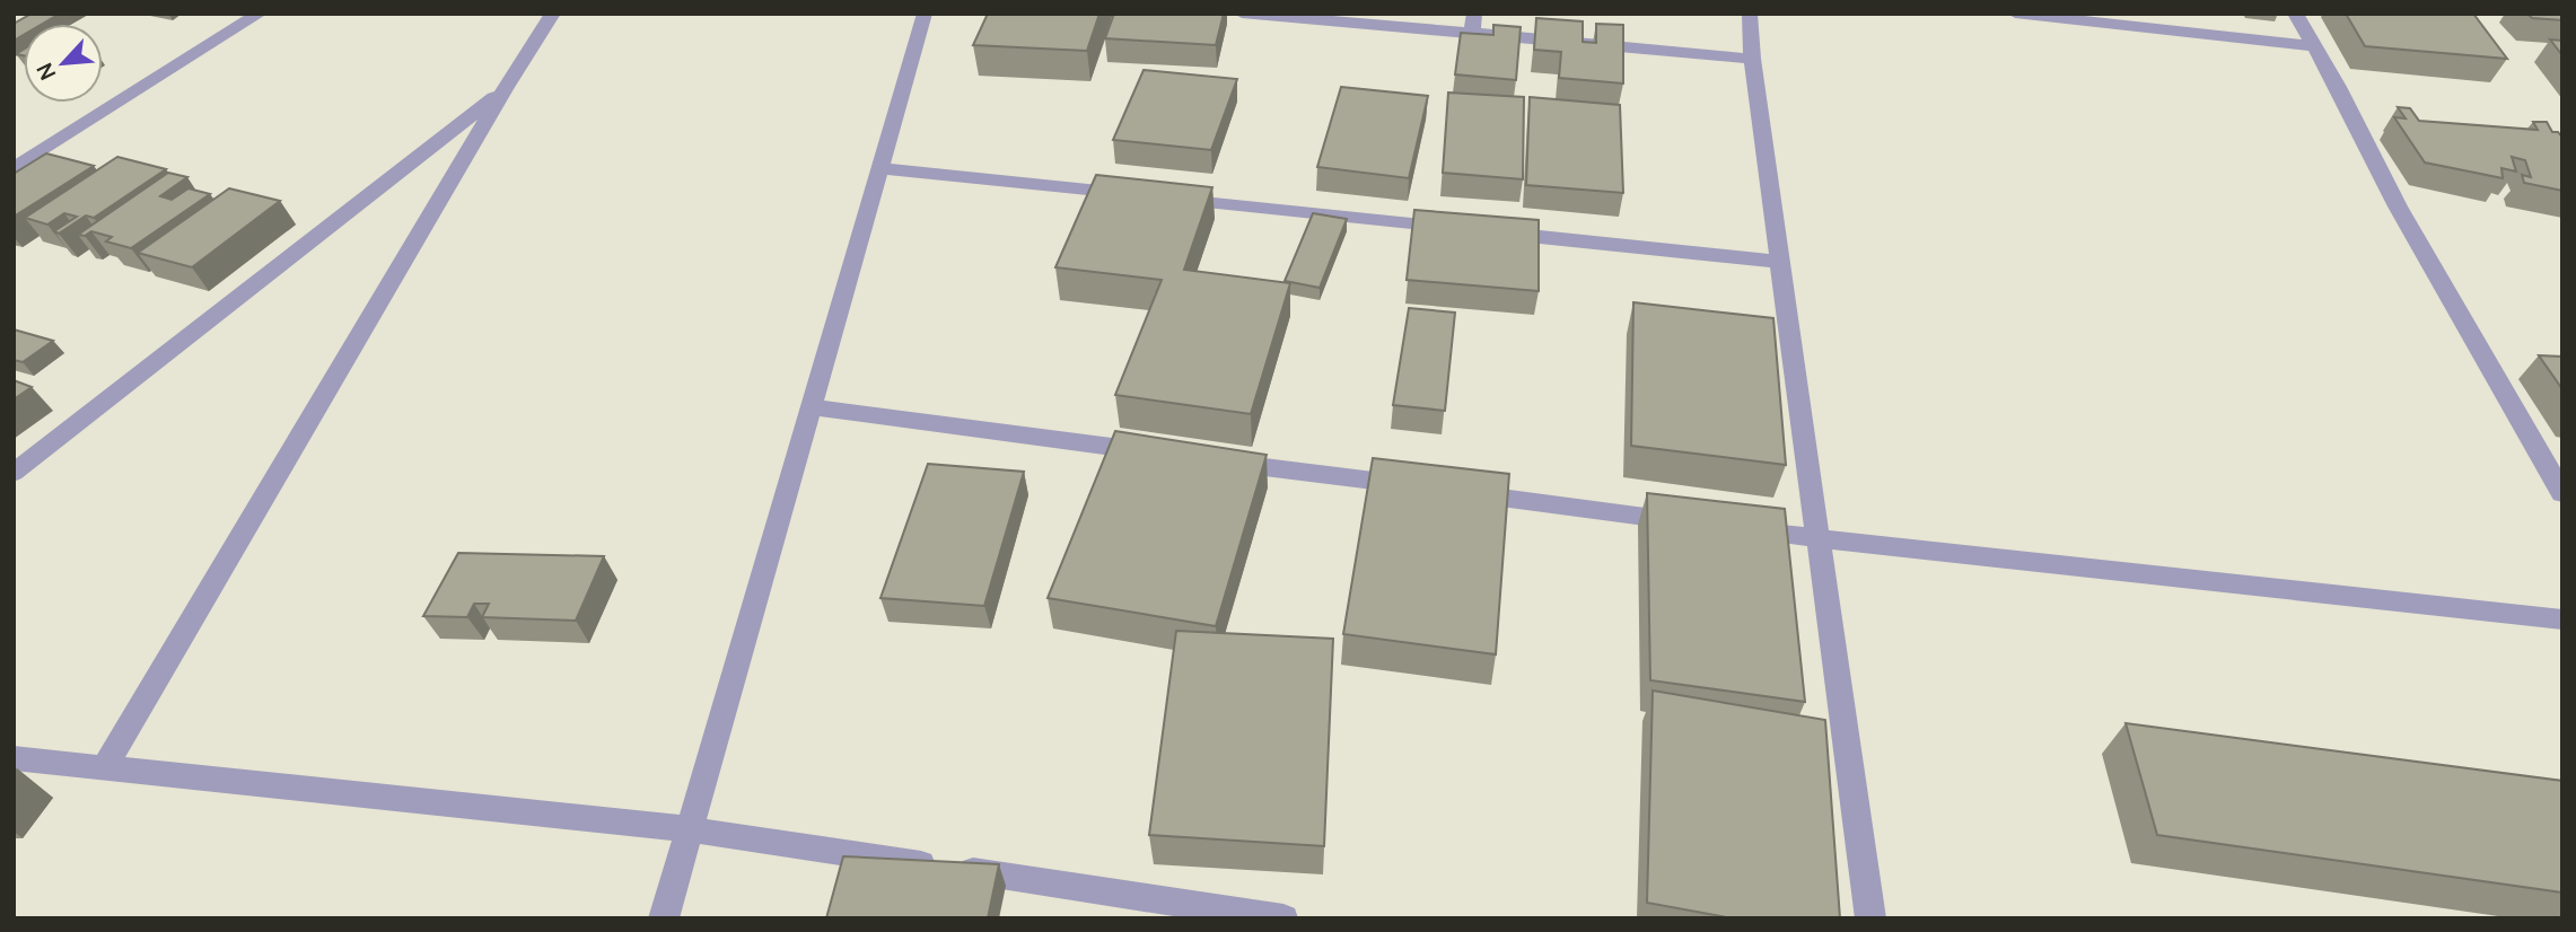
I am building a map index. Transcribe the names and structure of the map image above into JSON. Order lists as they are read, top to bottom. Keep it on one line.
{"north":"bottom left"}
